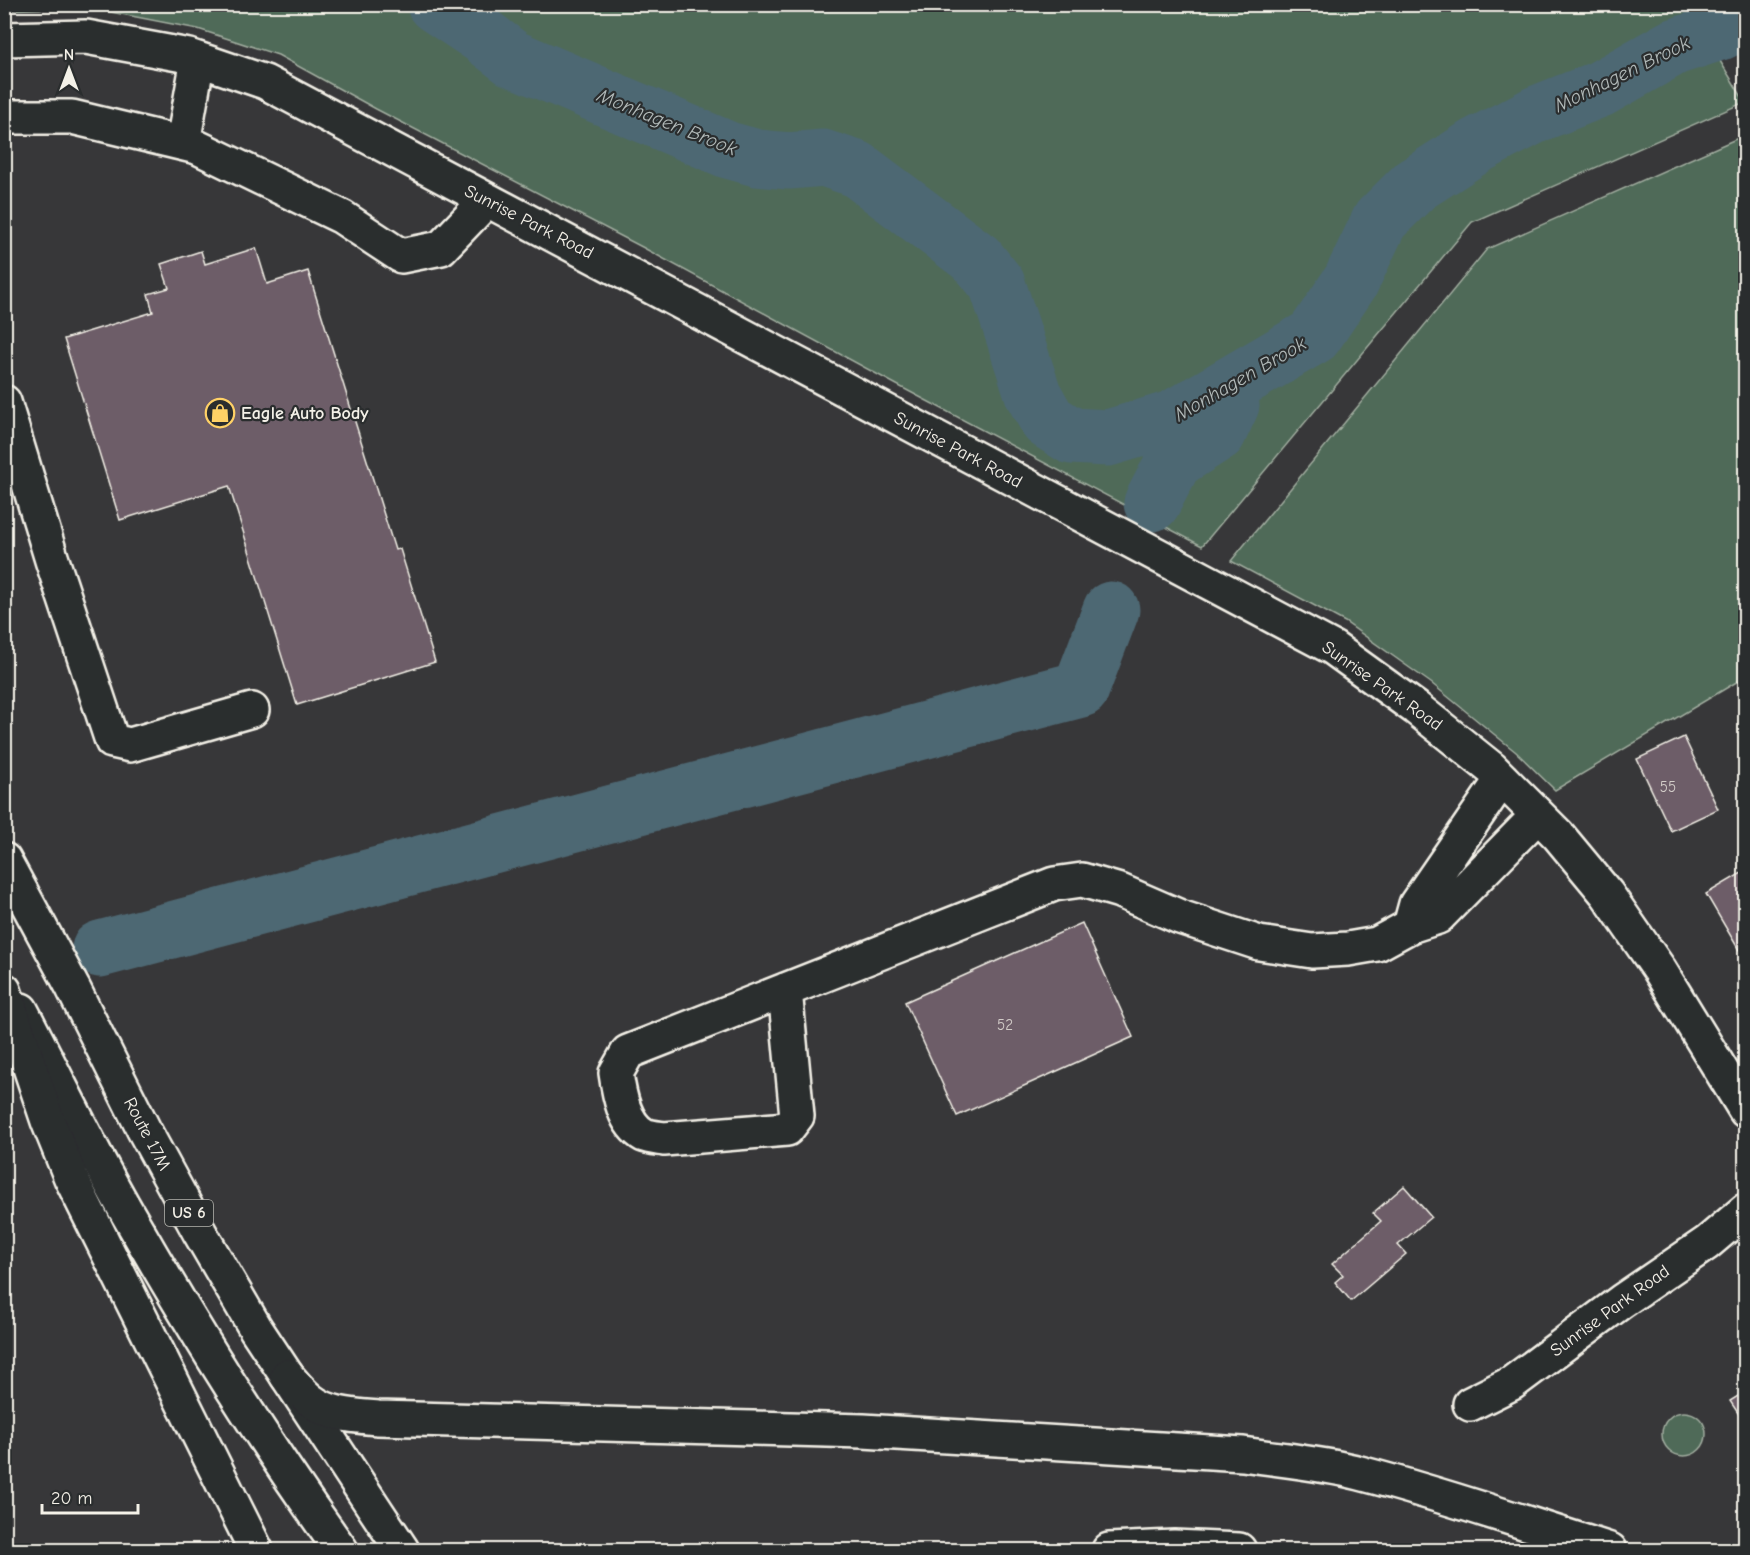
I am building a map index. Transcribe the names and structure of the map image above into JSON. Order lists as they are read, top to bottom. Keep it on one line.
{"streets":{"main road":["Sunrise Park Road","Route 17M","US 6"]},"water":["Monhagen Brook"],"places":{"shop":["Eagle Auto Body"]},"house_numbers":["55","52"],"scale_bar":"20 m","north":"top"}
